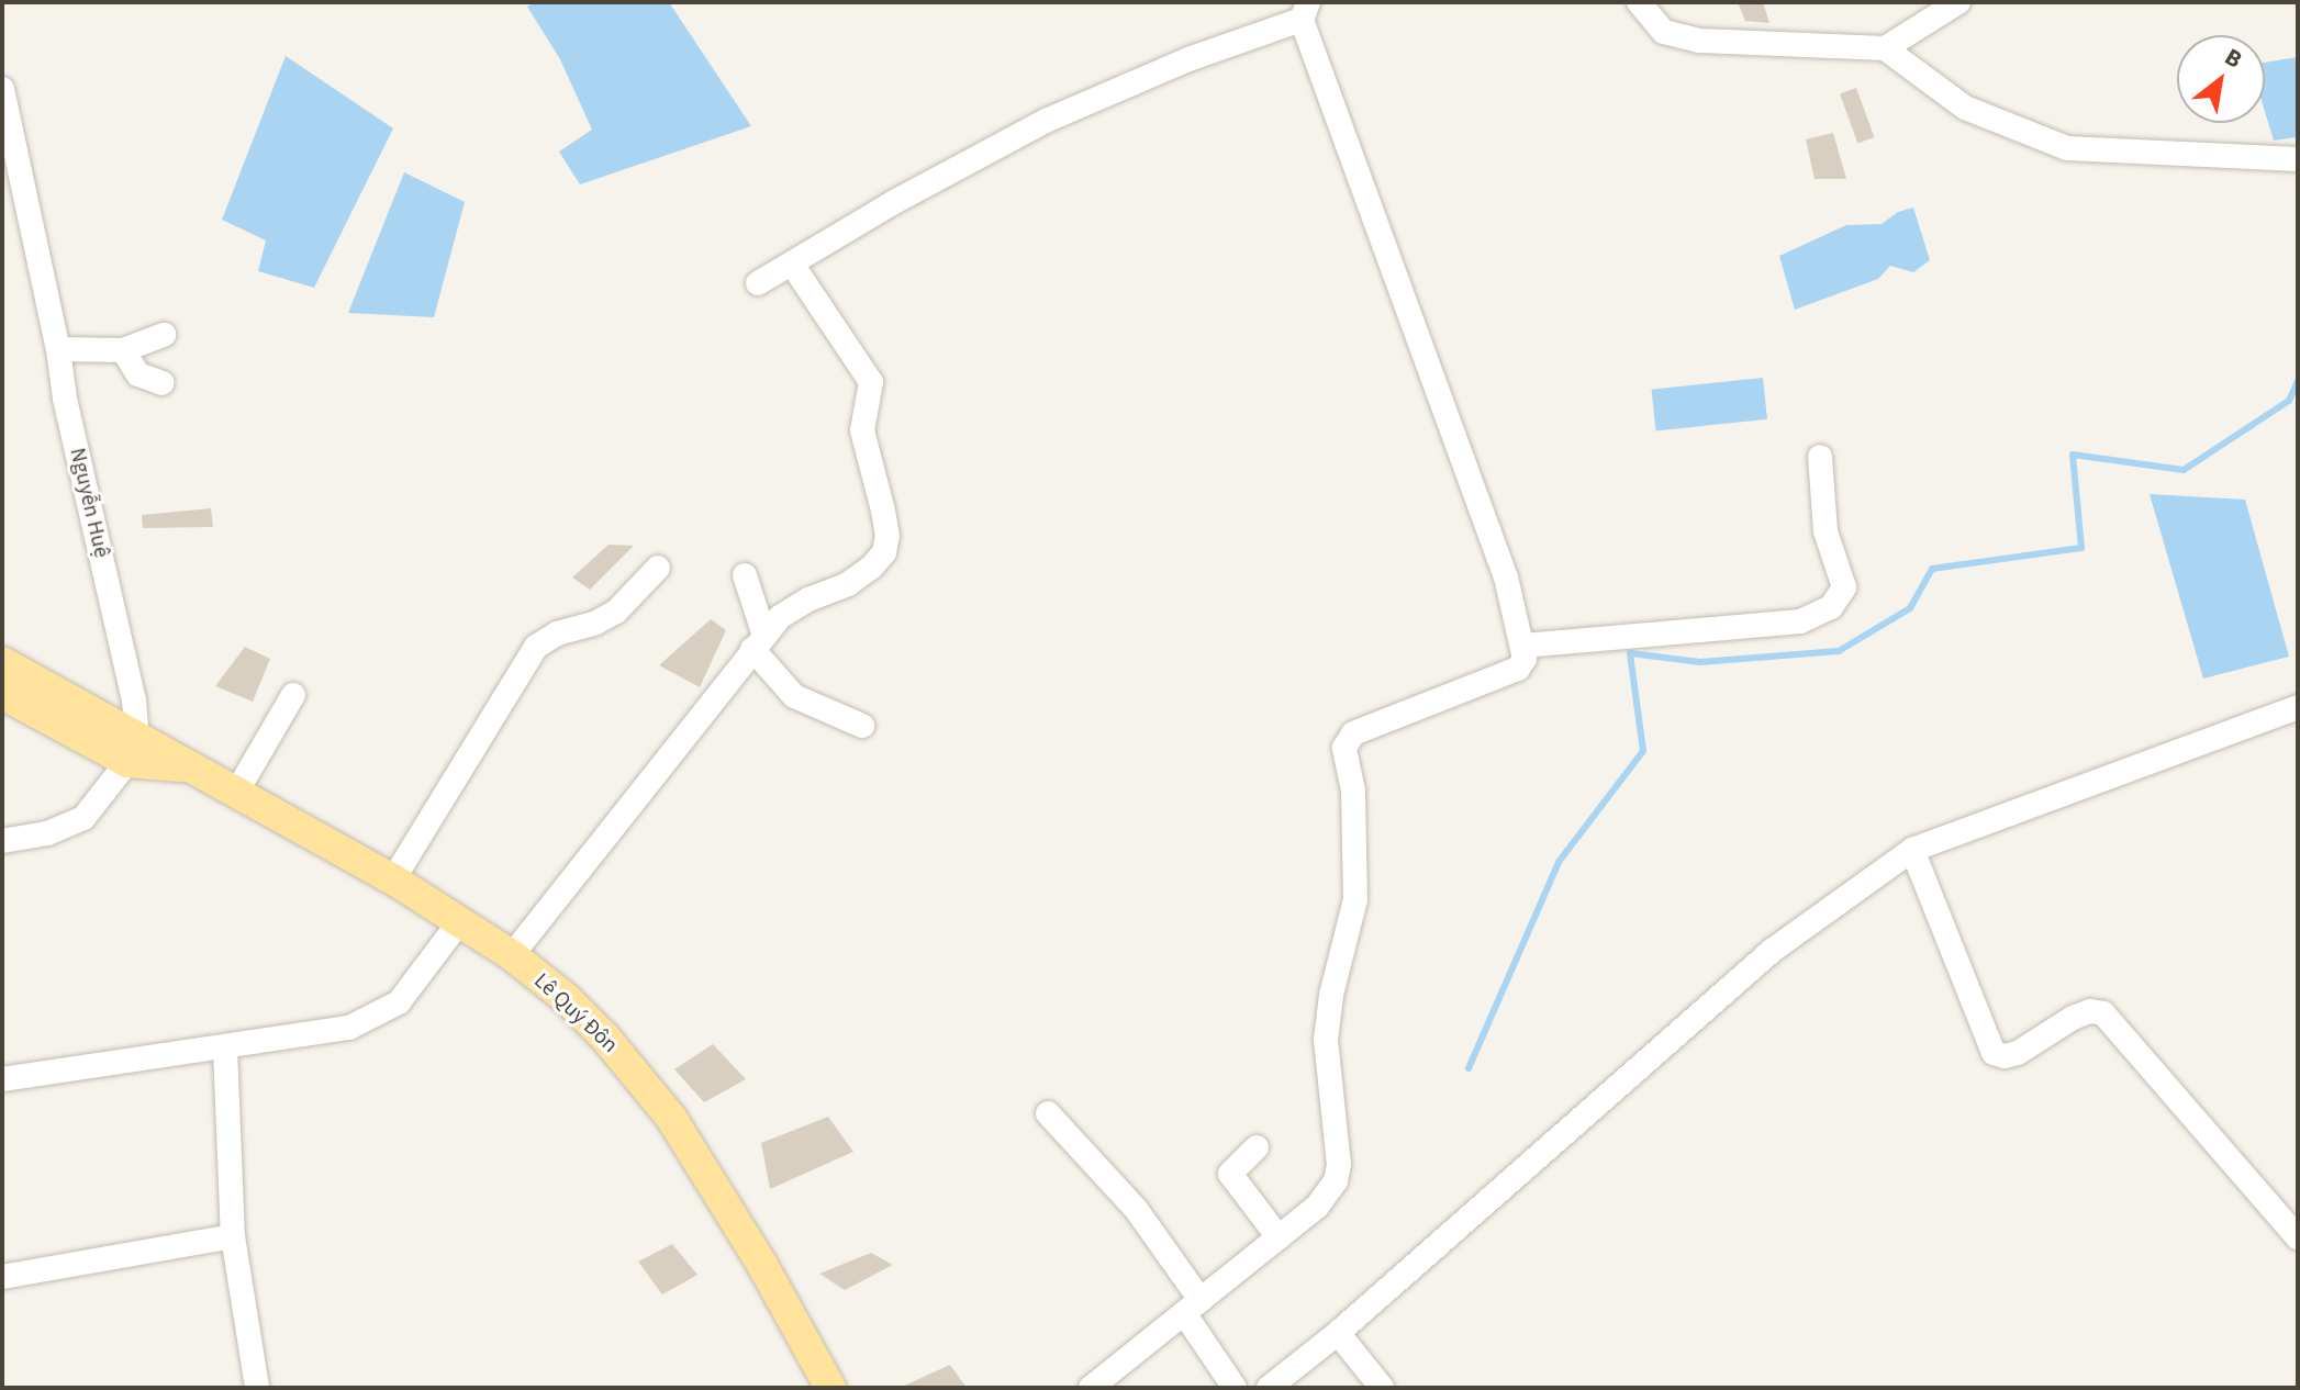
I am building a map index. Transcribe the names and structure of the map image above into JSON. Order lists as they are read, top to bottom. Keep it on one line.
{"streets":{"main road":["Lê Quý Đôn"],"street":["Nguyễn Huệ"]},"crossings":[["Nguyễn Huệ","Lê Quý Đôn"]],"north":"top right"}
